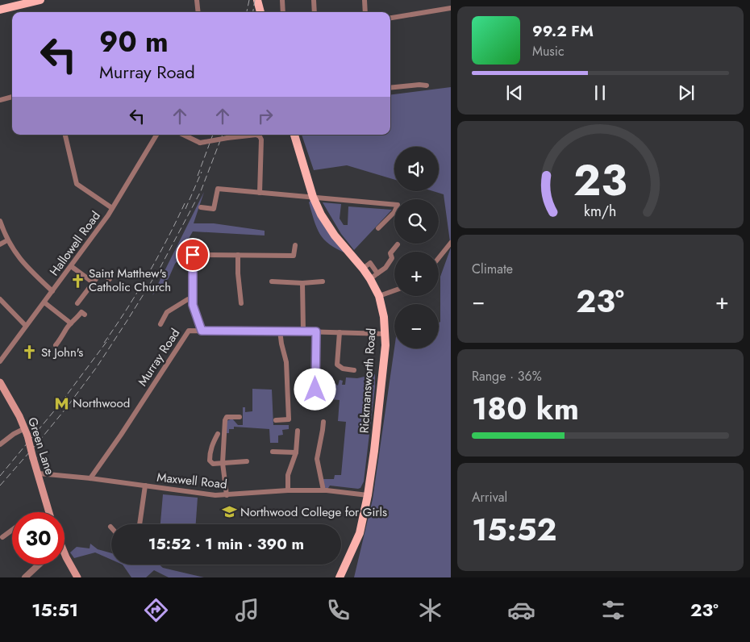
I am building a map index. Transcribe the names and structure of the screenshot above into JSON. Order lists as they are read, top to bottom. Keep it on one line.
{"streets":{"main road":["Rickmansworth Road","Green Lane"],"street":["Hallowell Road","Murray Road","Maxwell Road"]},"crossings":[["Murray Road","Rickmansworth Road"],["Murray Road","Maxwell Road"],["Rickmansworth Road","Maxwell Road"],["Green Lane","Maxwell Road"]],"places":{"church":["Saint Matthew's Catholic Church","St John's"],"metro station":["Northwood"],"school or university":["Northwood College for Girls"]},"page":{"turn":["90 m","Murray Road"],"song":["99.2 FM","Music"],"map_buttons":["+","−"],"tile":["Climate",["Range · 36%","180 km"],["Arrival","15:52"]],"heat":["−","23°","+"],"limit":"30","trip":"15:52 · 1 min · 390 m","tabs":["15:51","23°"],"gauge":["23","km/h"]}}
